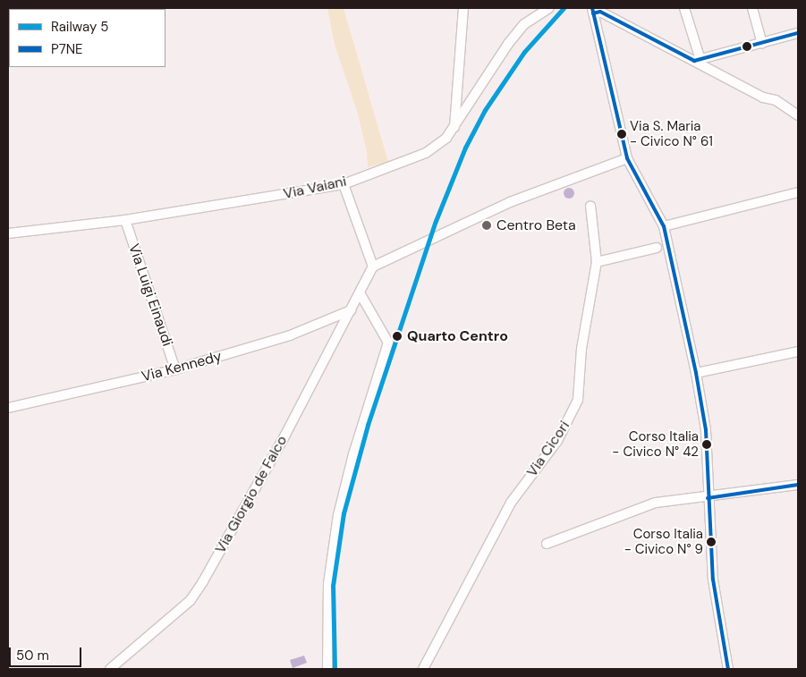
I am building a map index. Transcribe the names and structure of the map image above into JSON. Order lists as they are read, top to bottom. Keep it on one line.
{"streets":{"street":["Via Vaiani","Via Luigi Einaudi","Via Kennedy","Via Cicori","Via Giorgio de Falco"]},"crossings":[["Via Vaiani","Via Luigi Einaudi"],["Via Luigi Einaudi","Via Kennedy"],["Via Kennedy","Via Giorgio de Falco"]],"places":["Via S. Maria - Civico N° 61","Centro Beta","Quarto Centro","Corso Italia - Civico N° 42","Corso Italia - Civico N° 9"],"lines":["rail line 5","transit line P7NE"],"legend":["Railway 5","P7NE"],"scale_bar":"50 m"}
